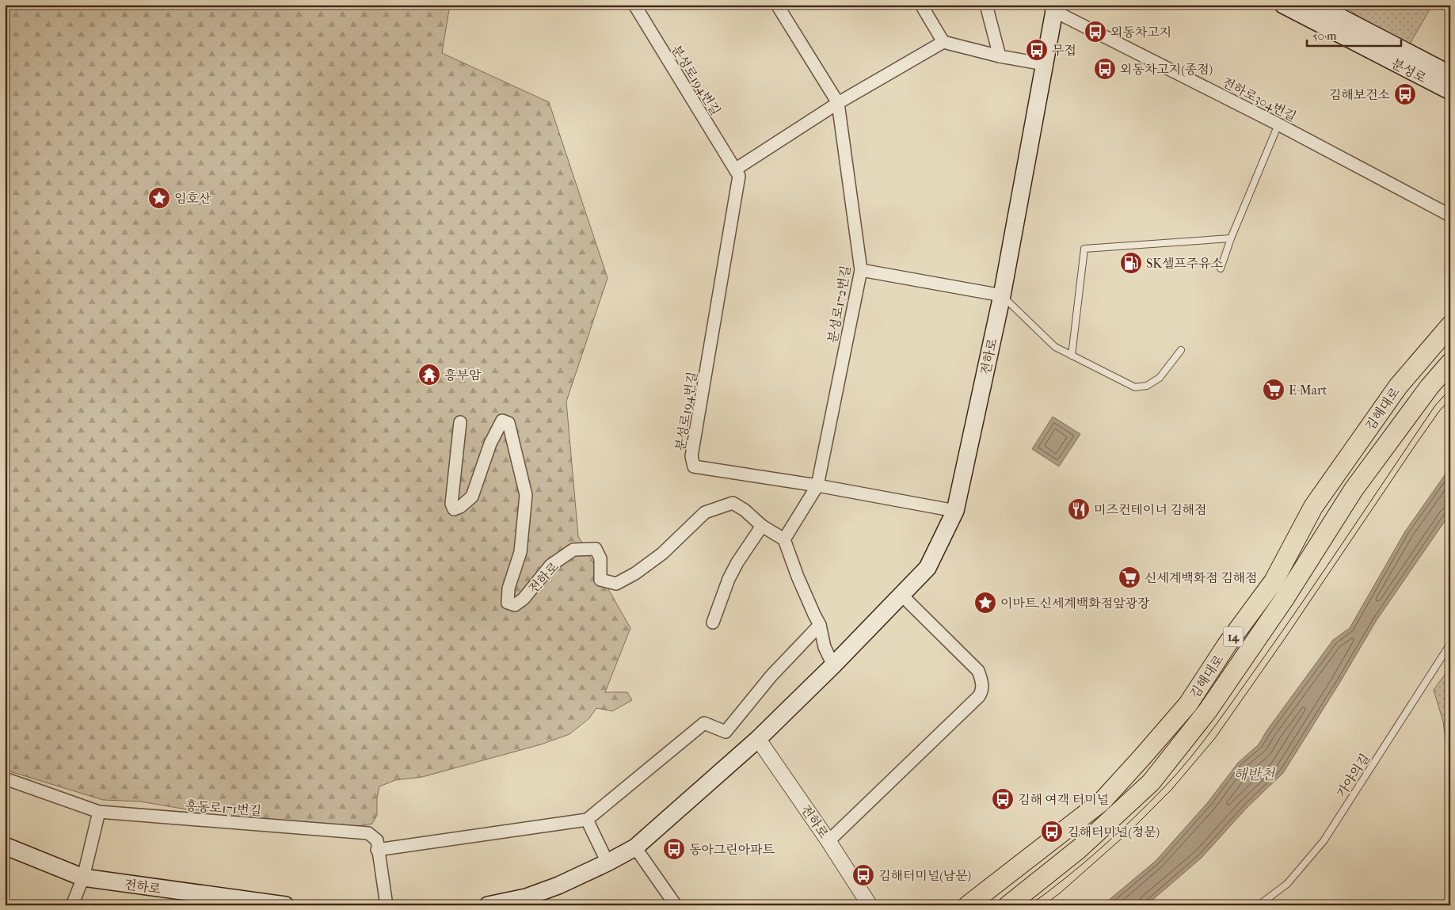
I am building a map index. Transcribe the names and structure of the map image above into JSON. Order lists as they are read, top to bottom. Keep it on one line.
{"streets":{"main road":["분성로","전하로","김해대로","14"],"street":["분성로194번길","전하로304번길","분성로172번길","흥동로171번길"],"lane":["가야의길"]},"crossings":[["분성로194번길","분성로172번길"],["분성로194번길","전하로"],["전하로304번길","전하로"]],"water":["해반천"],"places":{"bus stop":["외동차고지","무접","외동차고지(종점)","김해보건소","김해 여객 터미널","김해터미널(정문)","동아그린아파트","김해터미널(남문)"],"place":["임호산","이마트.신세계백화점앞광장"],"fuel station":["SK셀프주유소"],"temple":["흥부암"],"supermarket":["E-Mart","신세계백화점 김해점"],"restaurant":["미즈컨테이너 김해점"]},"scale_bar":"50 m"}
